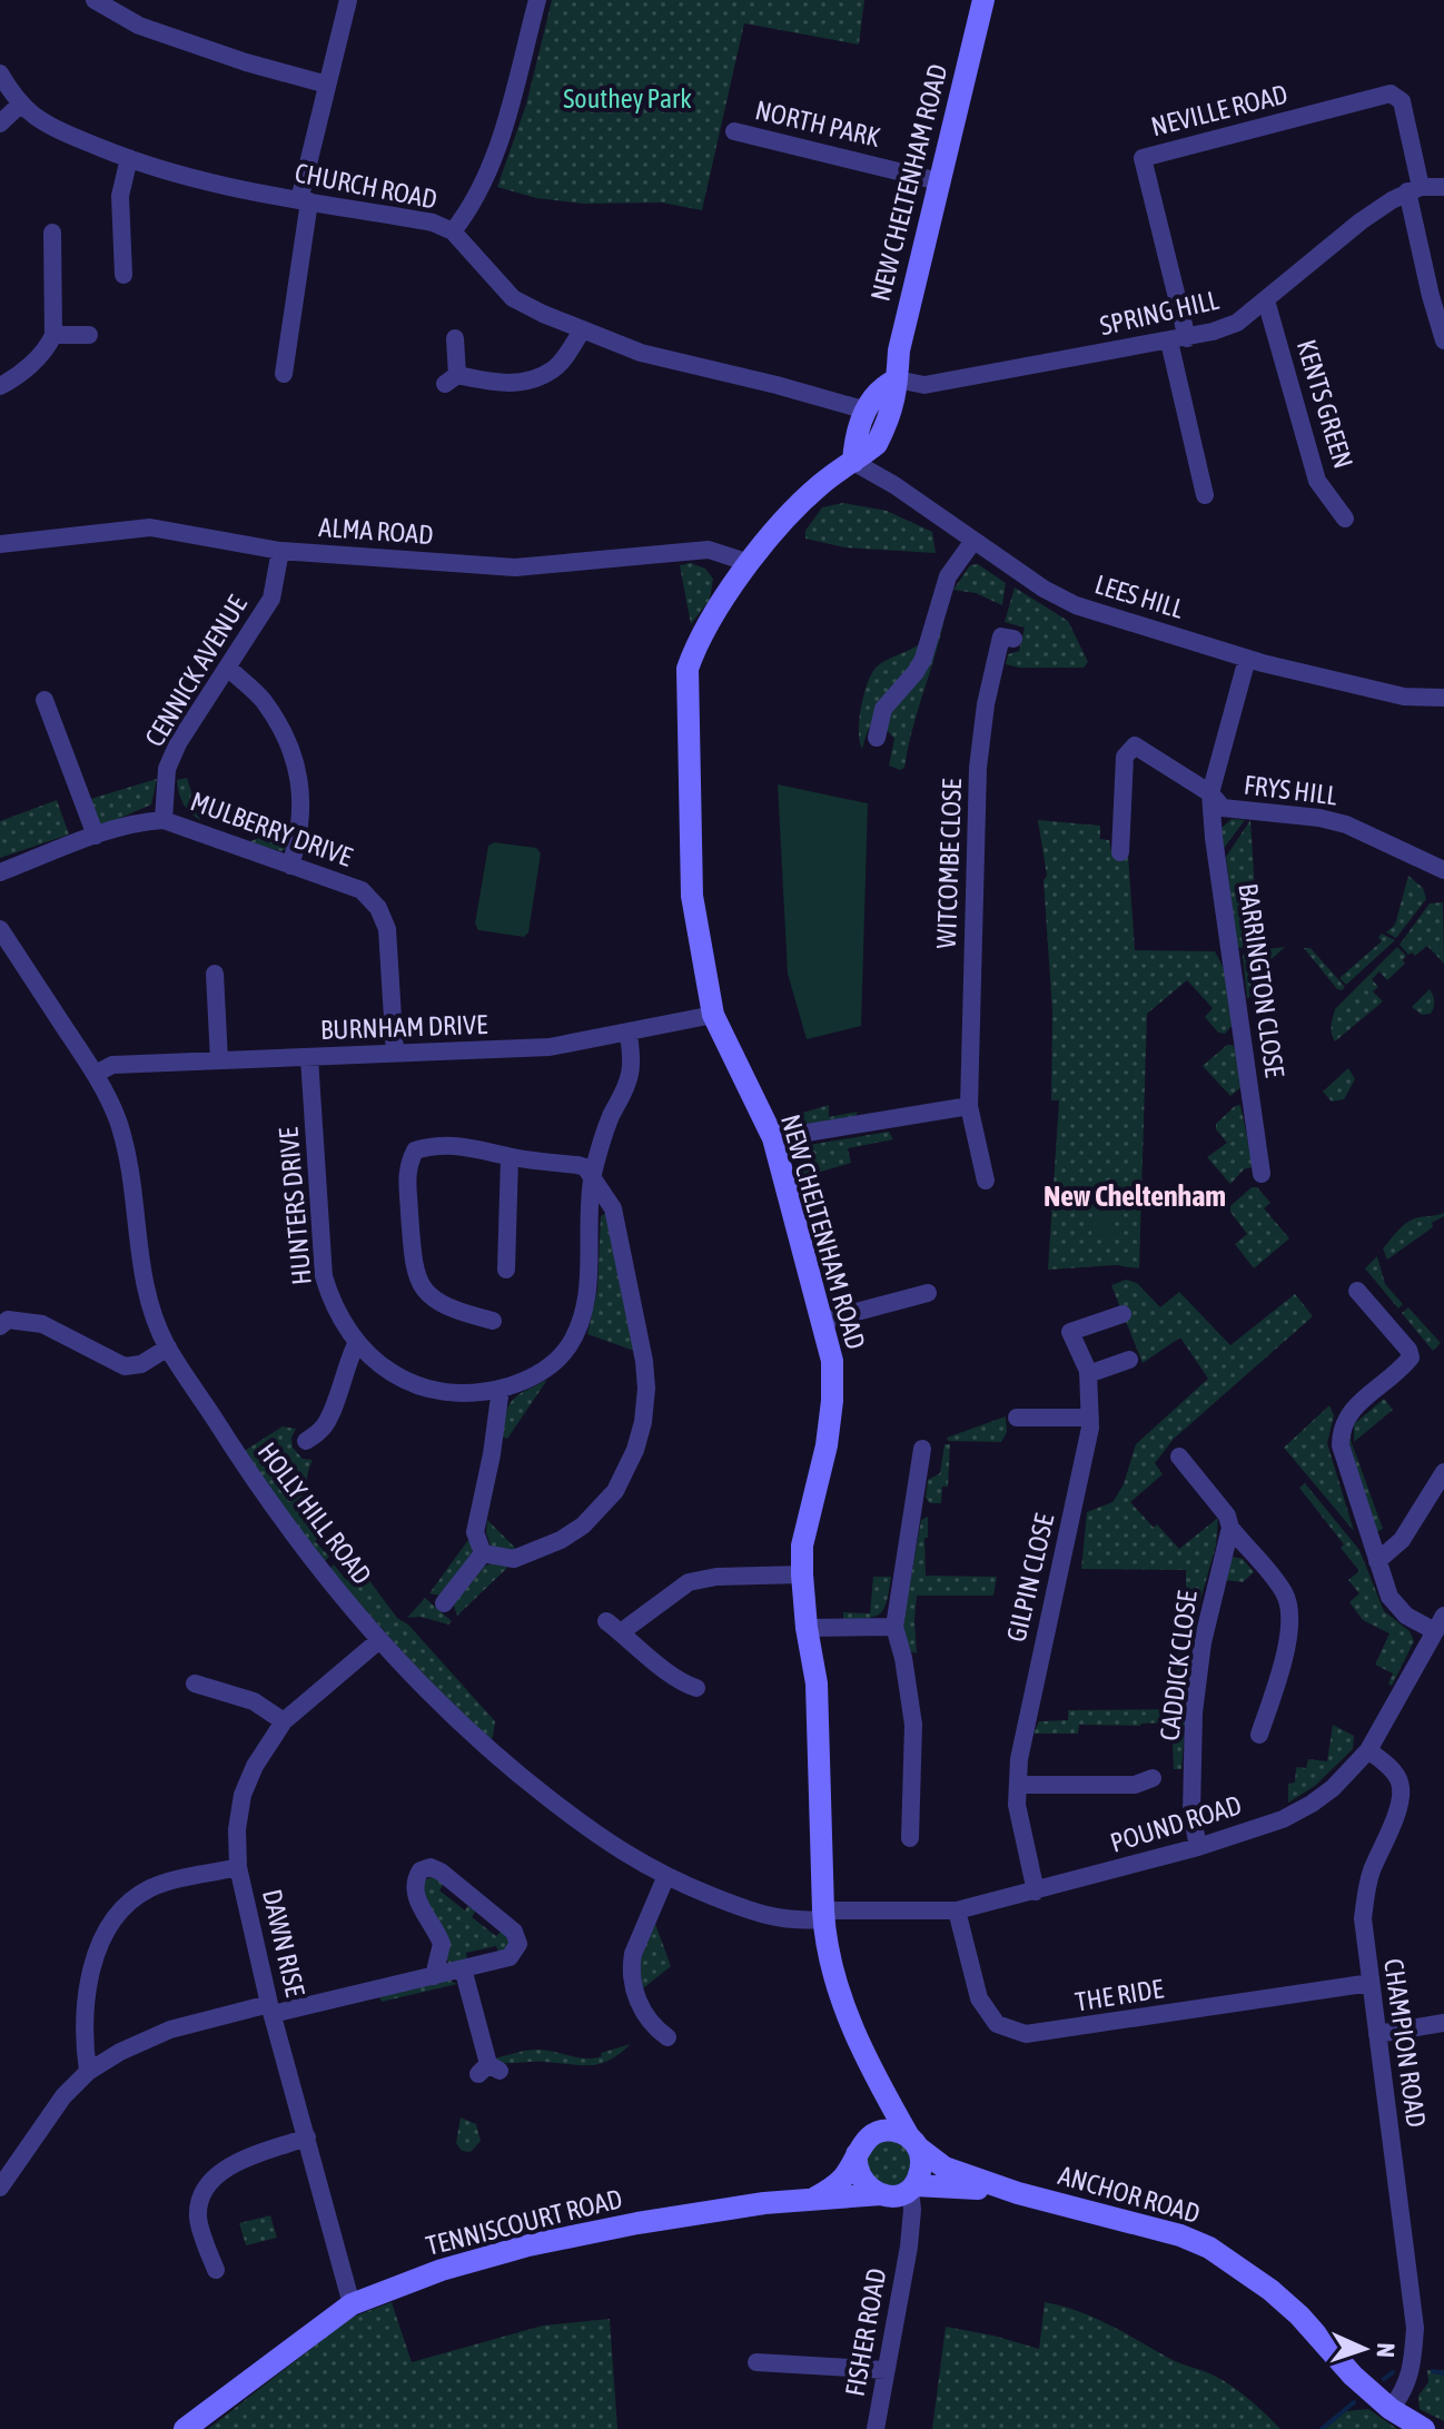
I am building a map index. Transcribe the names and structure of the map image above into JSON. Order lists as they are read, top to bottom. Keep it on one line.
{"streets":{"street":["NEVILLE ROAD","NORTH PARK","NEW CHELTENHAM ROAD","CHURCH ROAD","SPRING HILL","KENTS GREEN","ALMA ROAD","LEES HILL","CENNICK AVENUE","FRYS HILL","MULBERRY DRIVE","WITCOMBE CLOSE","BARRINGTON CLOSE","BURNHAM DRIVE","HUNTERS DRIVE","HOLLY HILL ROAD","GILPIN CLOSE","CADDICK CLOSE","POUND ROAD","DAWN RISE","THE RIDE","CHAMPION ROAD","ANCHOR ROAD","TENNISCOURT ROAD","FISHER ROAD"]},"crossings":[["NEVILLE ROAD","SPRING HILL"],["NORTH PARK","NEW CHELTENHAM ROAD"],["NEW CHELTENHAM ROAD","SPRING HILL"],["NEW CHELTENHAM ROAD","ALMA ROAD"],["NEW CHELTENHAM ROAD","LEES HILL"],["NEW CHELTENHAM ROAD","BURNHAM DRIVE"],["NEW CHELTENHAM ROAD","HOLLY HILL ROAD"],["NEW CHELTENHAM ROAD","POUND ROAD"],["NEW CHELTENHAM ROAD","ANCHOR ROAD"],["NEW CHELTENHAM ROAD","TENNISCOURT ROAD"],["NEW CHELTENHAM ROAD","FISHER ROAD"],["SPRING HILL","KENTS GREEN"],["ALMA ROAD","CENNICK AVENUE"],["LEES HILL","BARRINGTON CLOSE"],["CENNICK AVENUE","MULBERRY DRIVE"],["FRYS HILL","BARRINGTON CLOSE"],["MULBERRY DRIVE","BURNHAM DRIVE"],["BURNHAM DRIVE","HUNTERS DRIVE"],["BURNHAM DRIVE","HOLLY HILL ROAD"],["HOLLY HILL ROAD","POUND ROAD"],["HOLLY HILL ROAD","DAWN RISE"],["GILPIN CLOSE","POUND ROAD"],["CADDICK CLOSE","POUND ROAD"],["POUND ROAD","THE RIDE"],["POUND ROAD","CHAMPION ROAD"],["DAWN RISE","TENNISCOURT ROAD"],["THE RIDE","CHAMPION ROAD"],["CHAMPION ROAD","ANCHOR ROAD"],["ANCHOR ROAD","TENNISCOURT ROAD"],["ANCHOR ROAD","FISHER ROAD"],["TENNISCOURT ROAD","FISHER ROAD"]],"districts":["New Cheltenham"],"parks":["Southey Park"],"north":"right"}
